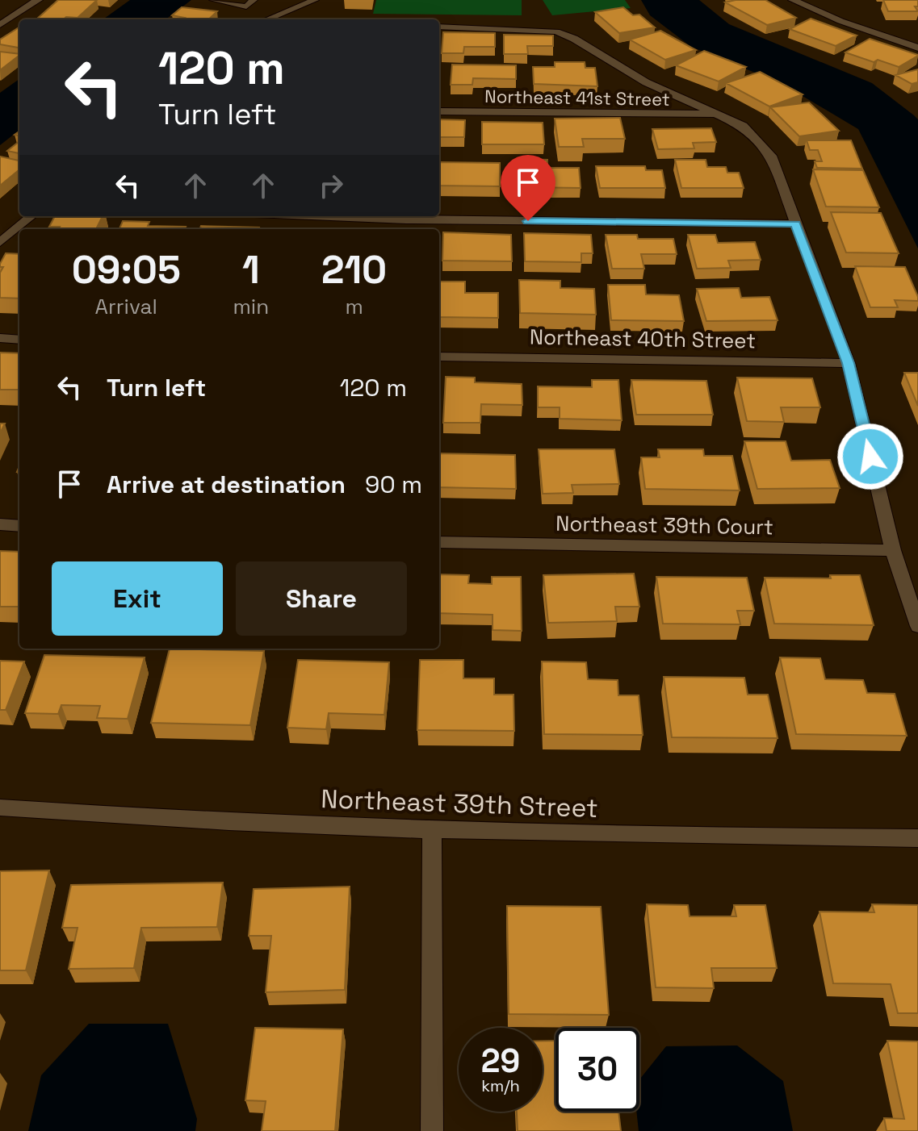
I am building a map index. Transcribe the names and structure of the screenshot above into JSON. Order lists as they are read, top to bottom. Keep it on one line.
{"streets":{"street":["Northeast 41st Street","Northeast 40th Street","Northeast 39th Court","Northeast 39th Street"]},"page":{"turn":["120 m","Turn left"],"eta":["09:05","Arrival","1","min","210","m"],"list":[{"name":"Turn left","value":"120 m"},{"name":"Arrive at destination","value":"90 m"}],"buttons":["Exit","Share"],"speed":"29 km/h","limit":"30"}}
